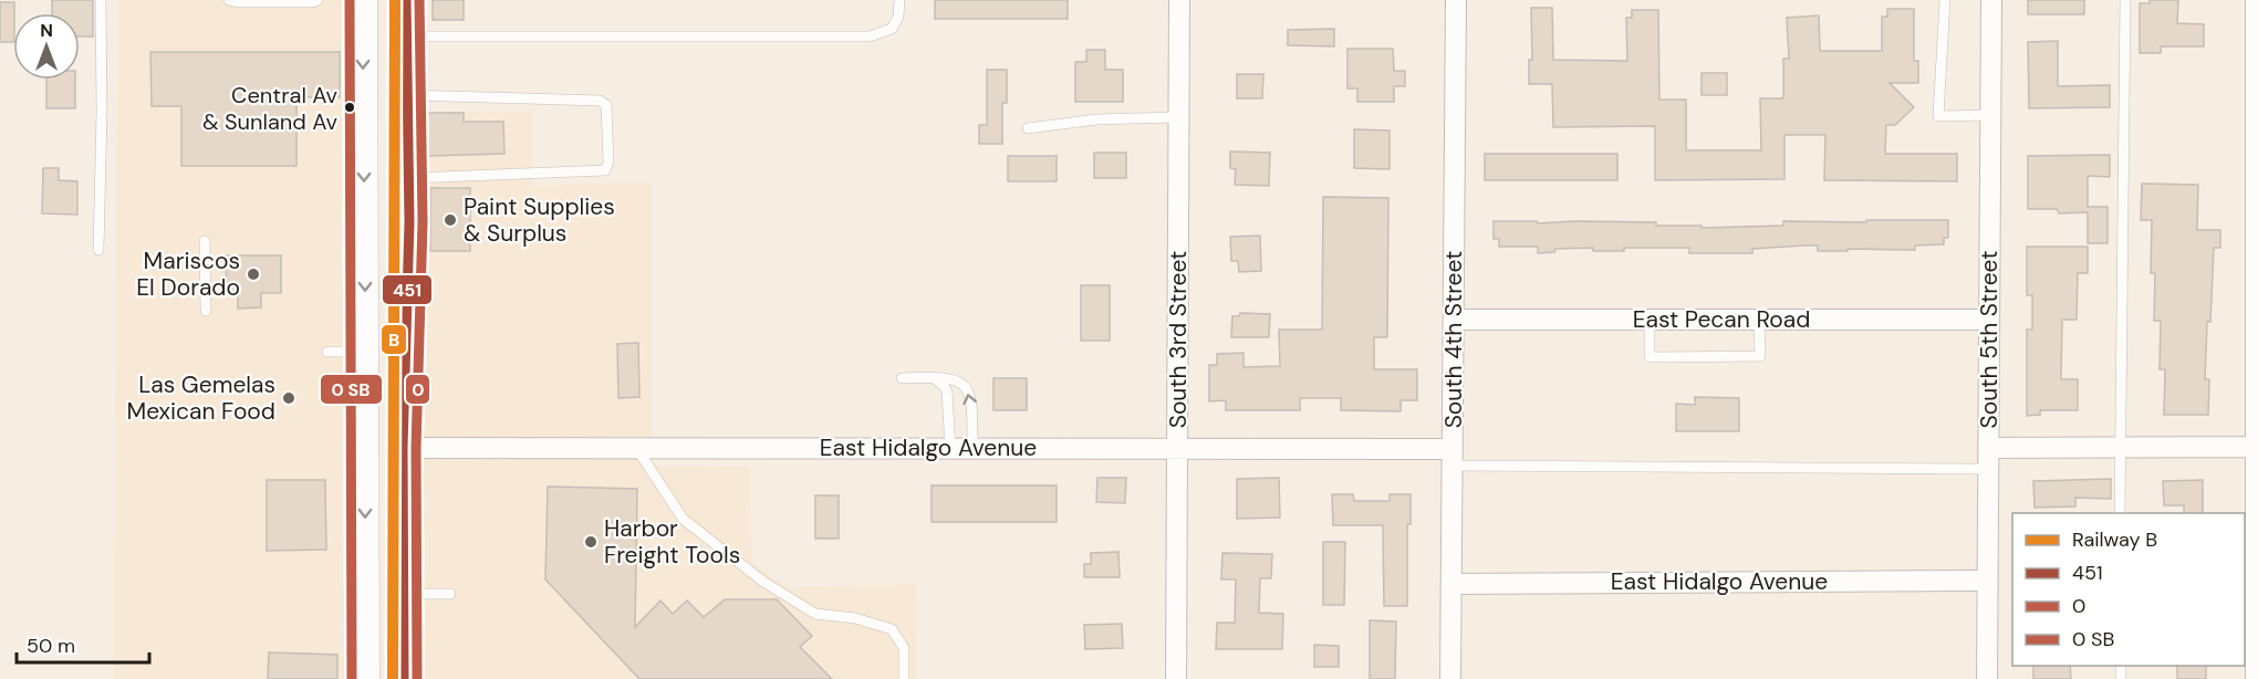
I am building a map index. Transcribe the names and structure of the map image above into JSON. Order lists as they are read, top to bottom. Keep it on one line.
{"streets":{"street":["East Pecan Road","South 3rd Street","South 4th Street","South 5th Street","East Hidalgo Avenue"]},"crossings":[["East Pecan Road","South 4th Street"],["East Pecan Road","South 5th Street"],["South 3rd Street","East Hidalgo Avenue"],["South 4th Street","East Hidalgo Avenue"],["South 5th Street","East Hidalgo Avenue"]],"places":["Central Av & Sunland Av","Paint Supplies & Surplus","Mariscos El Dorado","Las Gemelas Mexican Food","Harbor Freight Tools"],"lines":["rail line B","transit line 451","transit line 0"],"legend":["Railway B","451","0","0 SB"],"scale_bar":"50 m","north":"top"}
